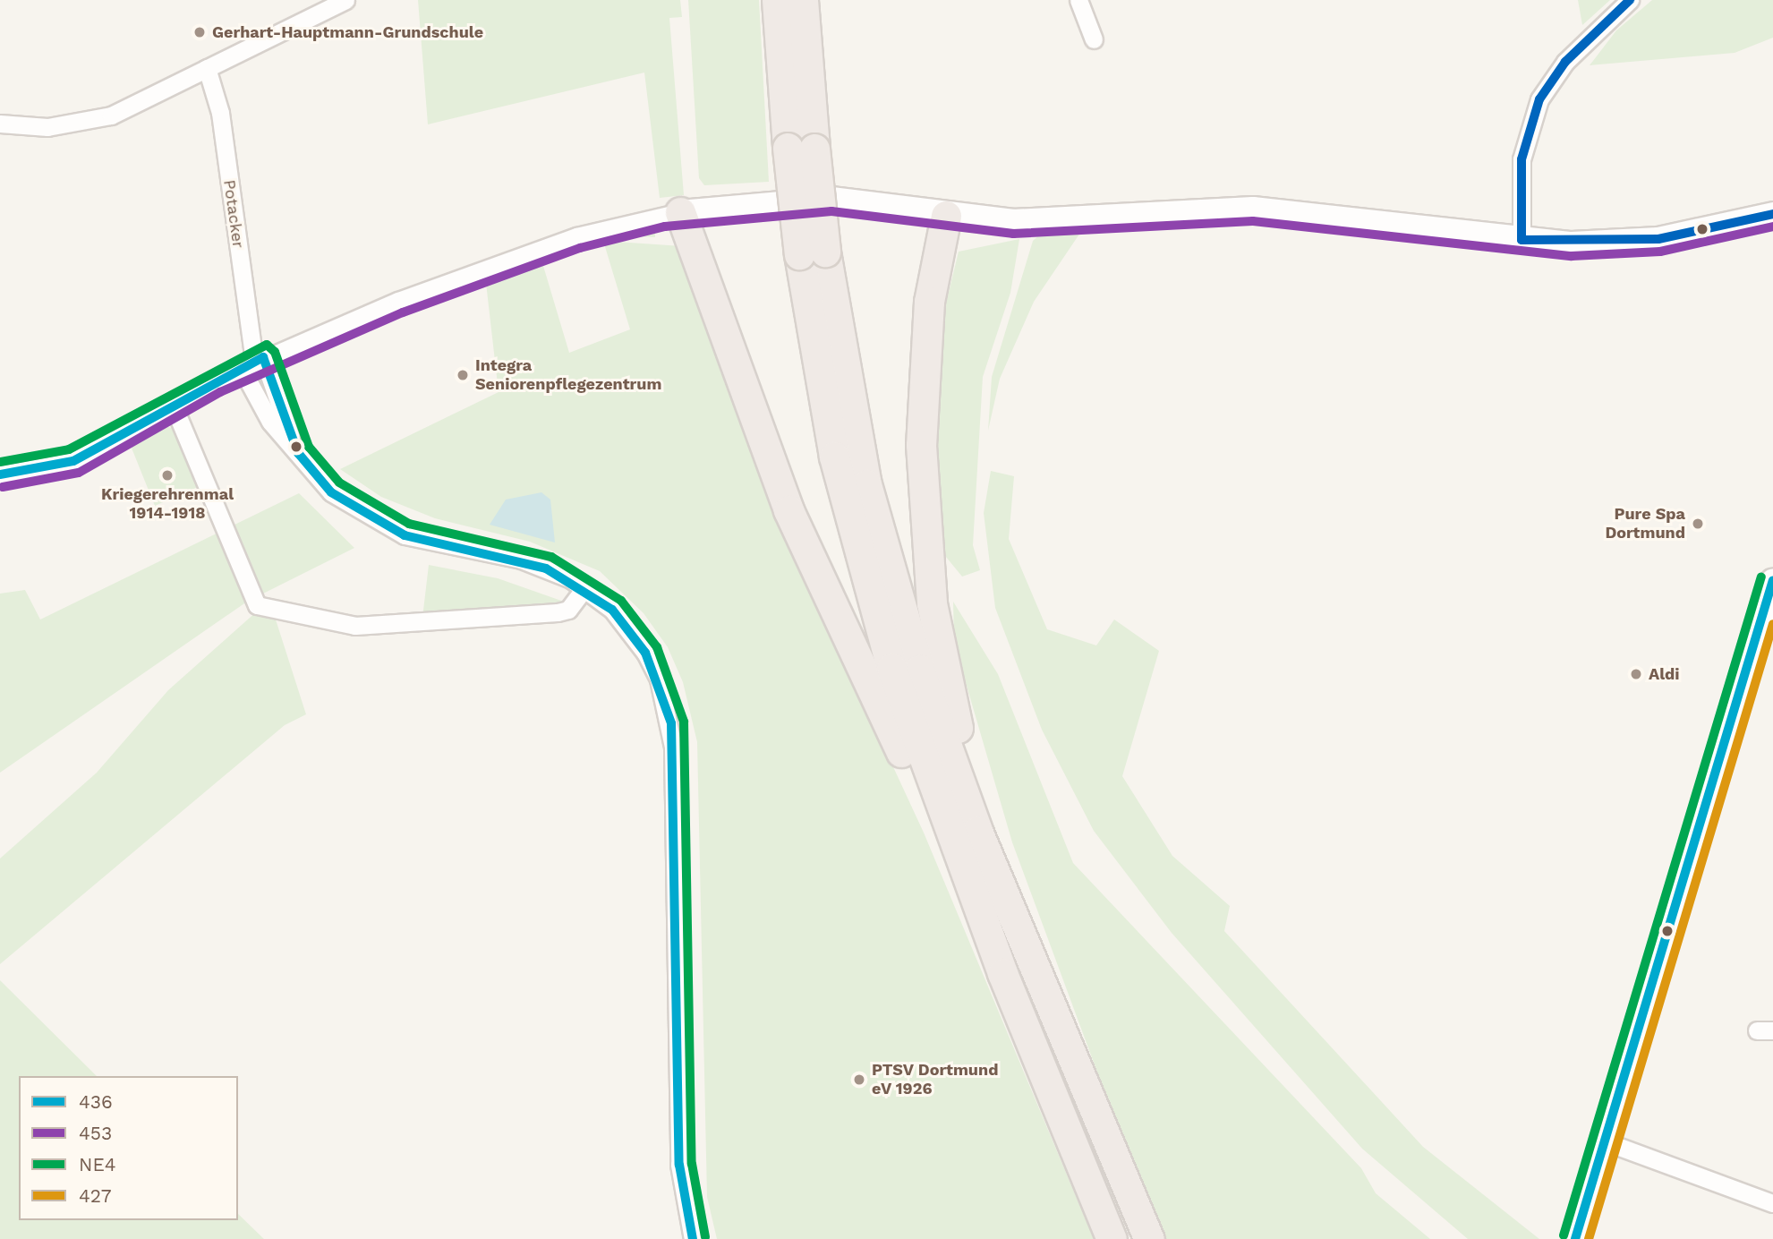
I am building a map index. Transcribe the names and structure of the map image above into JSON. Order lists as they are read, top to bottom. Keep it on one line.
{"streets":{"street":["Potacker"]},"places":["Gerhart-Hauptmann-Grundschule","Integra Seniorenpflegezentrum","Kriegerehrenmal 1914-1918","Pure Spa Dortmund","Aldi","PTSV Dortmund eV 1926"],"lines":["transit line 453","transit line NE4","transit line 436","transit line 427"],"legend":["436","453","NE4","427"]}
